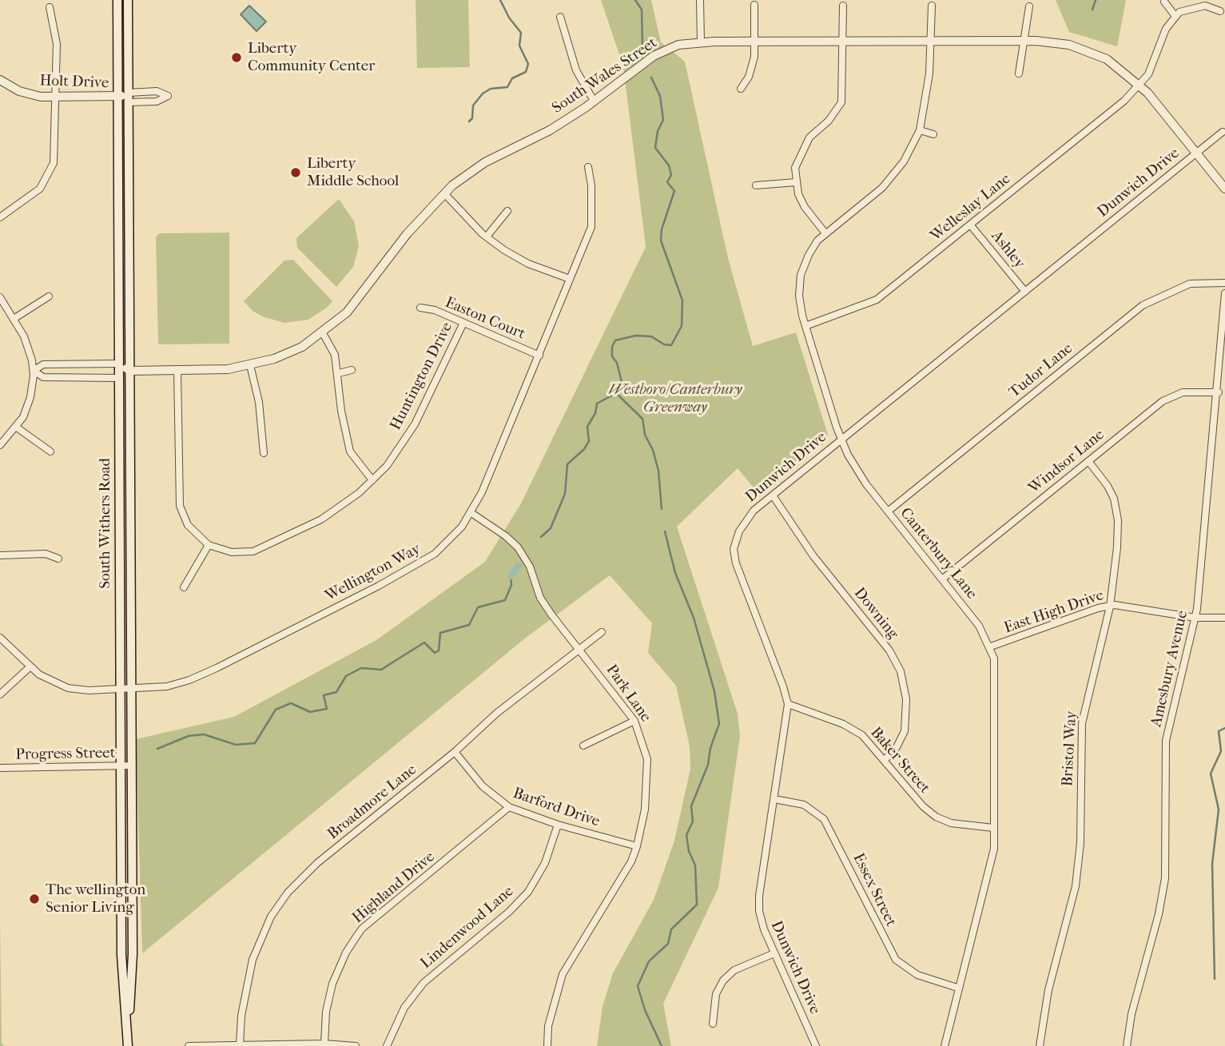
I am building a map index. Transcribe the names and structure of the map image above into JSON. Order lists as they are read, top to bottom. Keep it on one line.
{"streets":{"main road":["South Withers Road"],"street":["South Wales Street","Holt Drive","Dunwich Drive","Welleslay Lane","Ashley","Easton Court","Tudor Lane","Huntington Drive","Windsor Lane","Canterbury Lane","Wellington Way","East High Drive","Downing","Amesbury Avenue","Park Lane","Bristol Way","Progress Street","Baker Street","Broadmore Lane","Barford Drive","Highland Drive","Essex Street","Lindenwood Lane"]},"crossings":[["South Wales Street","Dunwich Drive"],["South Wales Street","Welleslay Lane"],["South Wales Street","Huntington Drive"],["South Wales Street","South Withers Road"],["South Wales Street","Canterbury Lane"],["Holt Drive","South Withers Road"],["Dunwich Drive","Ashley"],["Dunwich Drive","Canterbury Lane"],["Dunwich Drive","Downing"],["Dunwich Drive","Baker Street"],["Dunwich Drive","Essex Street"],["Welleslay Lane","Ashley"],["Welleslay Lane","Canterbury Lane"],["Easton Court","Huntington Drive"],["Easton Court","Wellington Way"],["Tudor Lane","Canterbury Lane"],["Windsor Lane","Canterbury Lane"],["Windsor Lane","Amesbury Avenue"],["Windsor Lane","Bristol Way"],["South Withers Road","Wellington Way"],["South Withers Road","Progress Street"],["Canterbury Lane","East High Drive"],["Canterbury Lane","Baker Street"],["Canterbury Lane","Essex Street"],["Wellington Way","Park Lane"],["East High Drive","Amesbury Avenue"],["East High Drive","Bristol Way"],["Downing","Baker Street"],["Park Lane","Broadmore Lane"],["Park Lane","Barford Drive"],["Broadmore Lane","Barford Drive"],["Barford Drive","Highland Drive"],["Barford Drive","Lindenwood Lane"]],"parks":["Westboro/Canterbury Greenway"],"places":["Liberty Community Center","Liberty Middle School","The wellington Senior Living"]}
